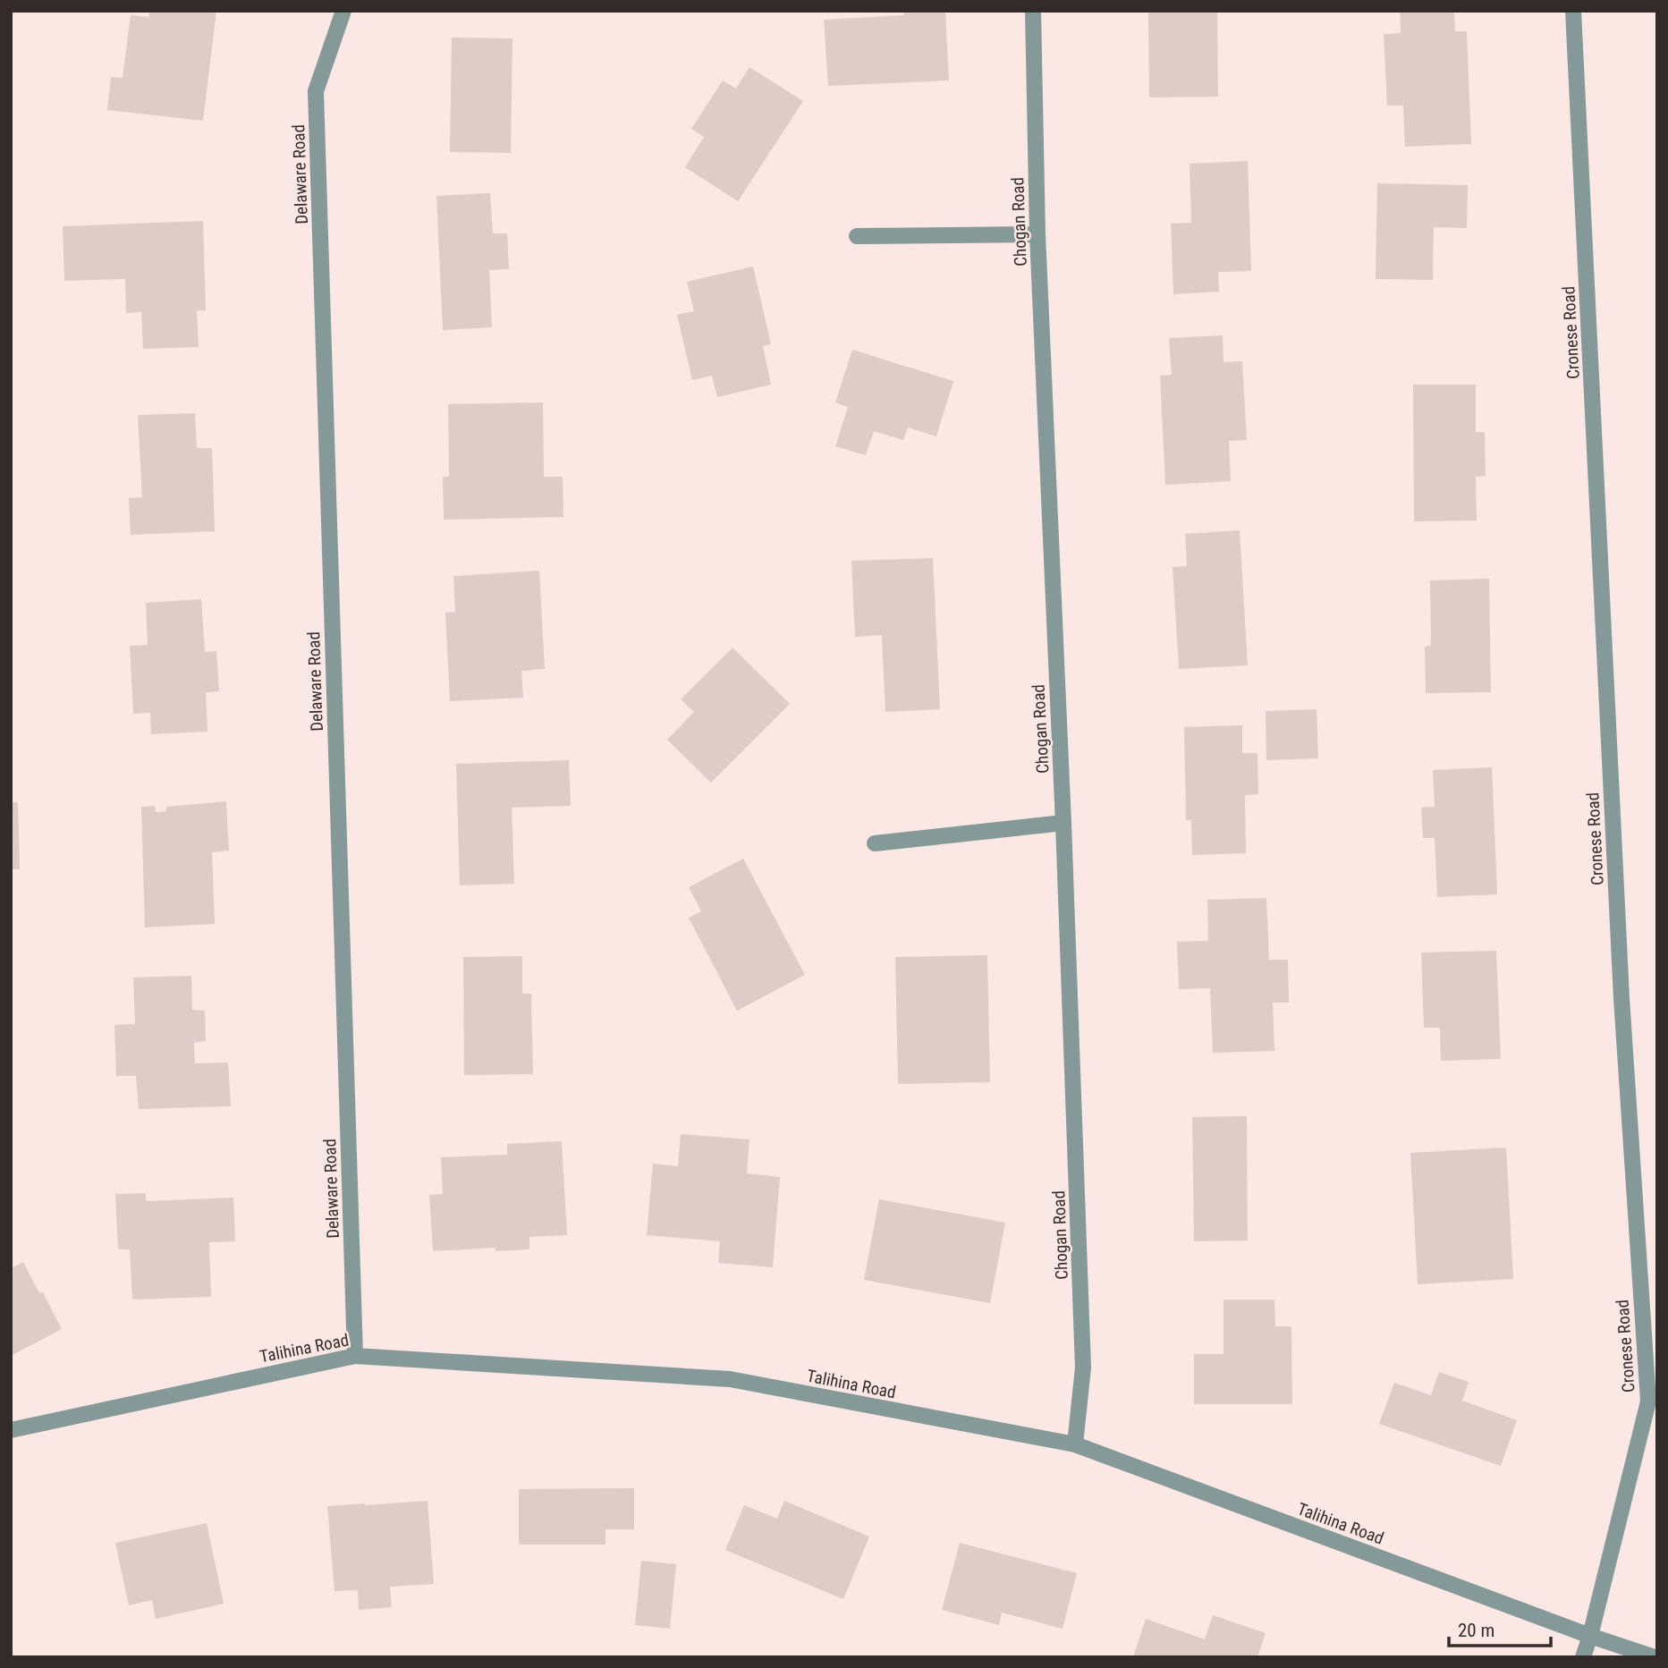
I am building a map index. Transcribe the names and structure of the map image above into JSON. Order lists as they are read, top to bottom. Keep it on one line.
{"streets":{"street":["Delaware Road","Chogan Road","Cronese Road","Talihina Road"]},"crossings":[["Delaware Road","Talihina Road"],["Chogan Road","Talihina Road"],["Cronese Road","Talihina Road"]],"scale_bar":"20 m"}
